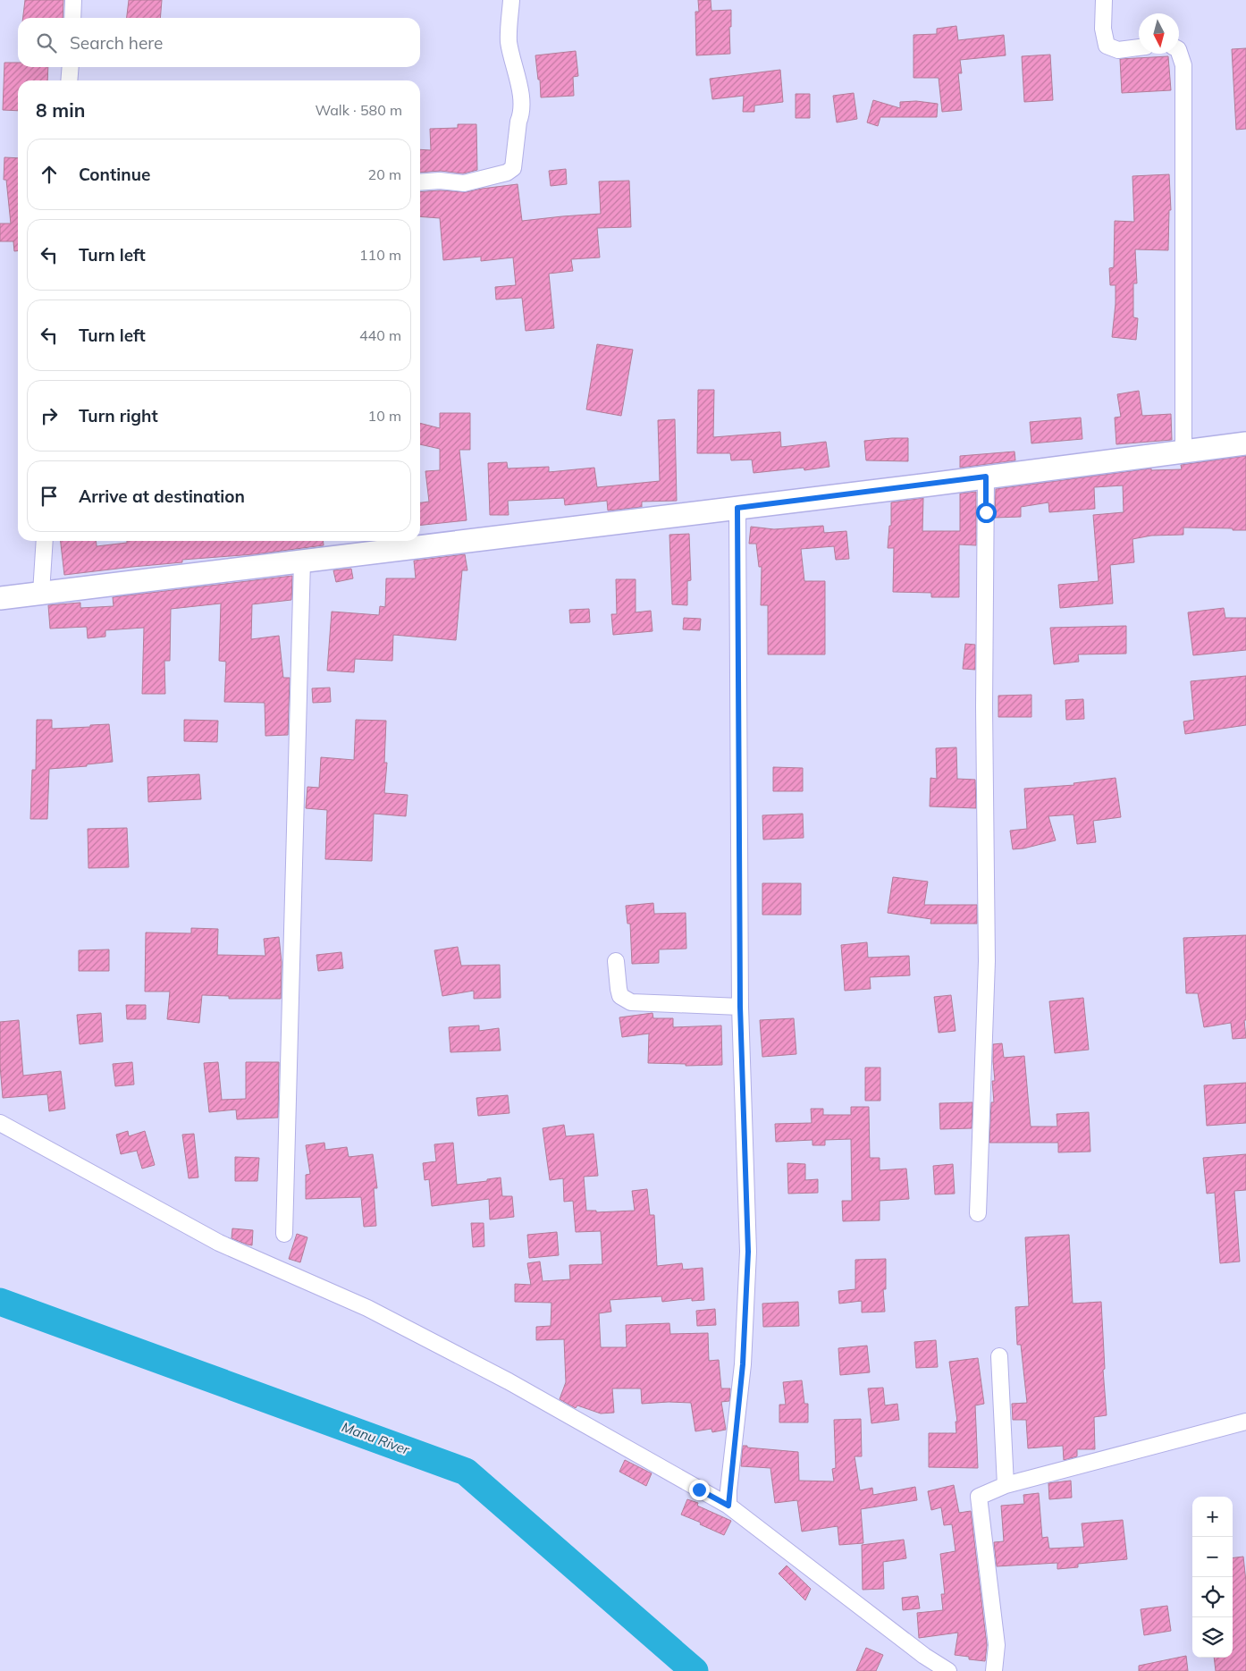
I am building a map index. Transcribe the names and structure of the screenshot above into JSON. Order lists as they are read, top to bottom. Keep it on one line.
{"water":["Manu River"],"north":"bottom","page":{"search":"Search here","heading":["8 min","Walk · 580 m"],"list":[["Continue","20 m"],["Turn left","110 m"],["Turn left","440 m"],["Turn right","10 m"],"Arrive at destination"],"map_buttons":["+","−"]}}
